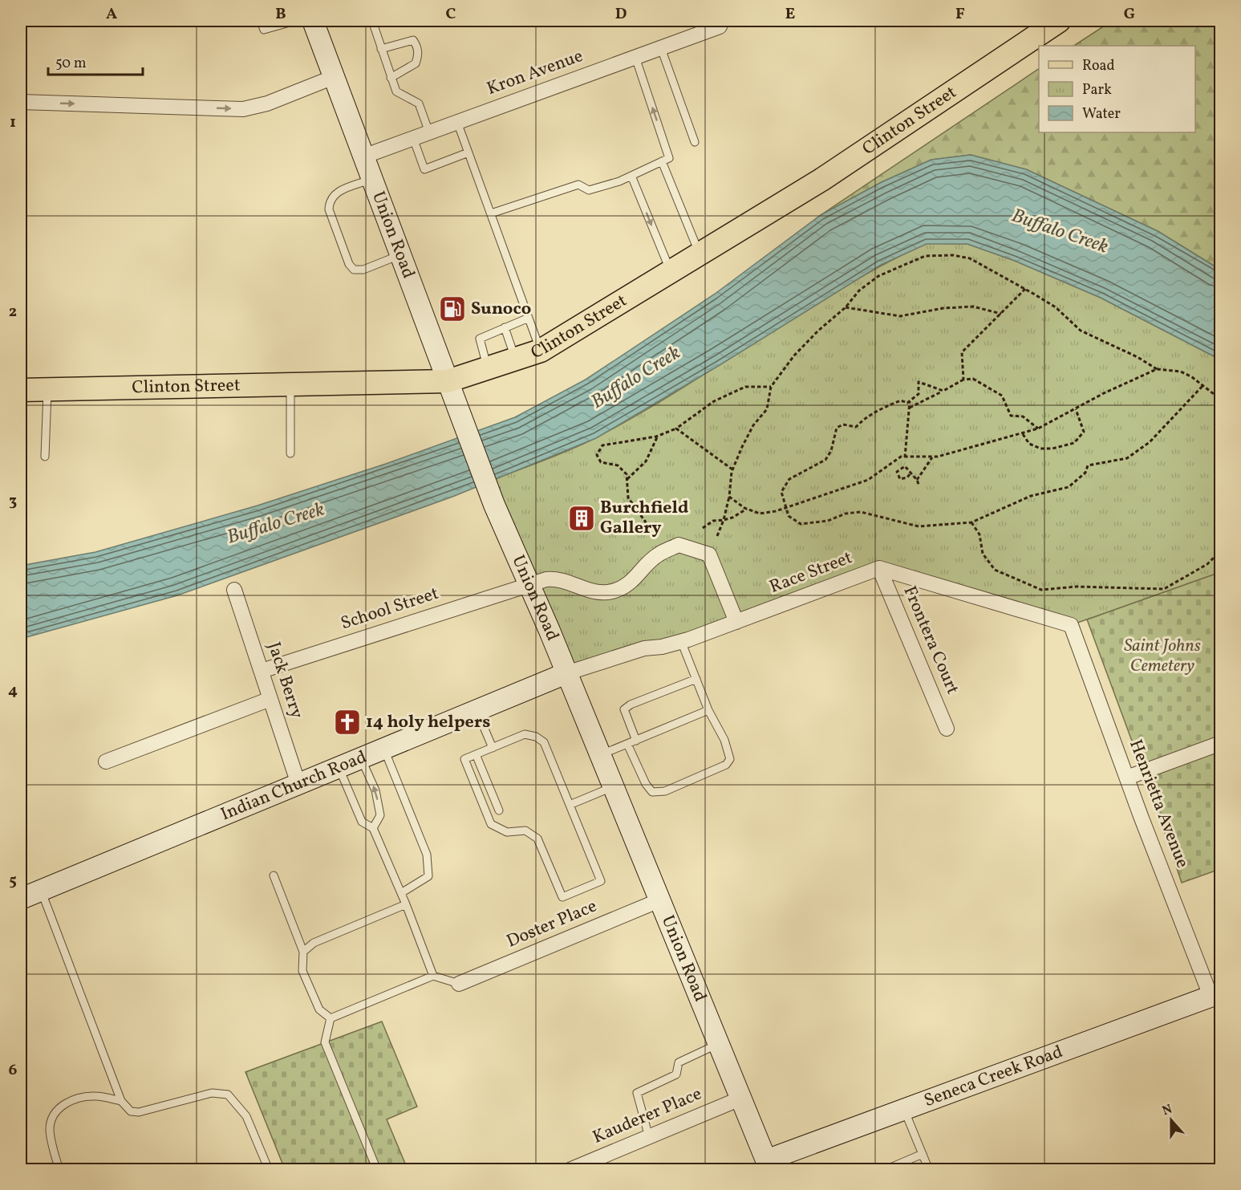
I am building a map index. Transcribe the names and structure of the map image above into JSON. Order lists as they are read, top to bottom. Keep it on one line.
{"streets":{"main road":["Clinton Street","Union Road","Indian Church Road","Seneca Creek Road"],"street":["Kron Avenue","Race Street","School Street","Frontera Court","Jack Berry","Henrietta Avenue","Doster Place","Kauderer Place"]},"crossings":[["Kron Avenue","Union Road"],["Clinton Street","Union Road"],["Union Road","Race Street"],["Union Road","School Street"],["Union Road","Indian Church Road"],["Union Road","Doster Place"],["Union Road","Seneca Creek Road"],["Union Road","Kauderer Place"],["Race Street","School Street"],["Race Street","Frontera Court"],["Race Street","Indian Church Road"],["Race Street","Henrietta Avenue"],["School Street","Jack Berry"],["Jack Berry","Indian Church Road"],["Henrietta Avenue","Seneca Creek Road"]],"water":["Buffalo Creek"],"parks":["Saint Johns Cemetery"],"places":{"fuel station":["Sunoco"],"building":["Burchfield Gallery"],"church":["14 holy helpers"]},"legend":["Road","Park","Water"],"scale_bar":"50 m","north":"top","grid":{"columns":["A","B","C","D","E","F","G"],"rows":["1","2","3","4","5","6"]}}
